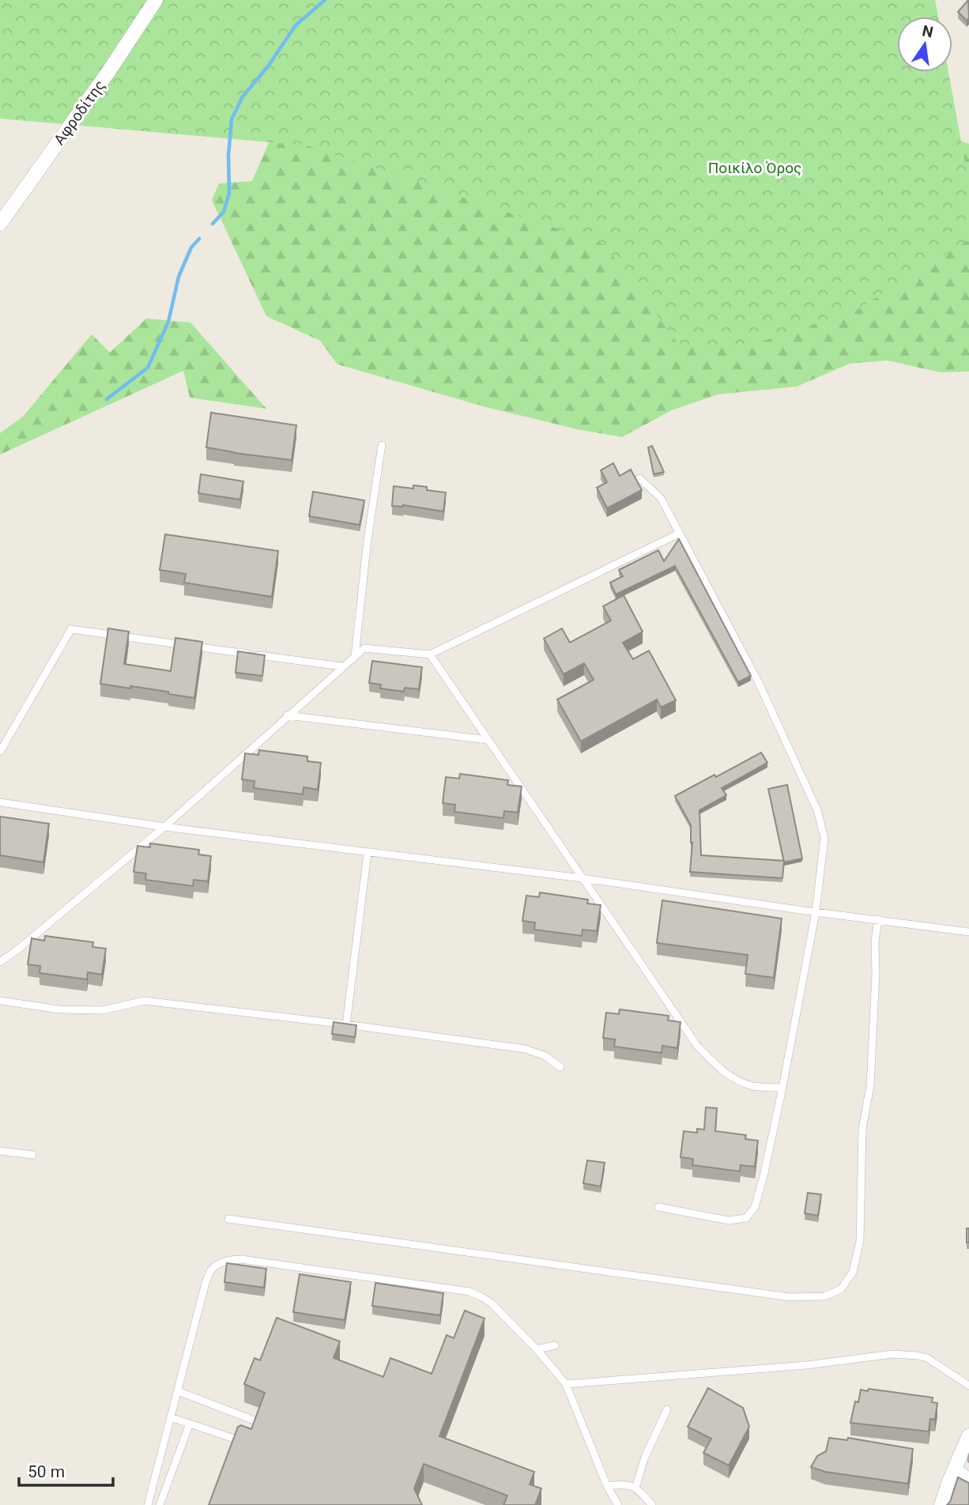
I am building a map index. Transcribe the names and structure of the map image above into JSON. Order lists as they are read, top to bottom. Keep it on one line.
{"streets":{"street":["Αφροδίτης"]},"parks":["Ποικίλο Όρος"],"scale_bar":"50 m","north":"top"}
